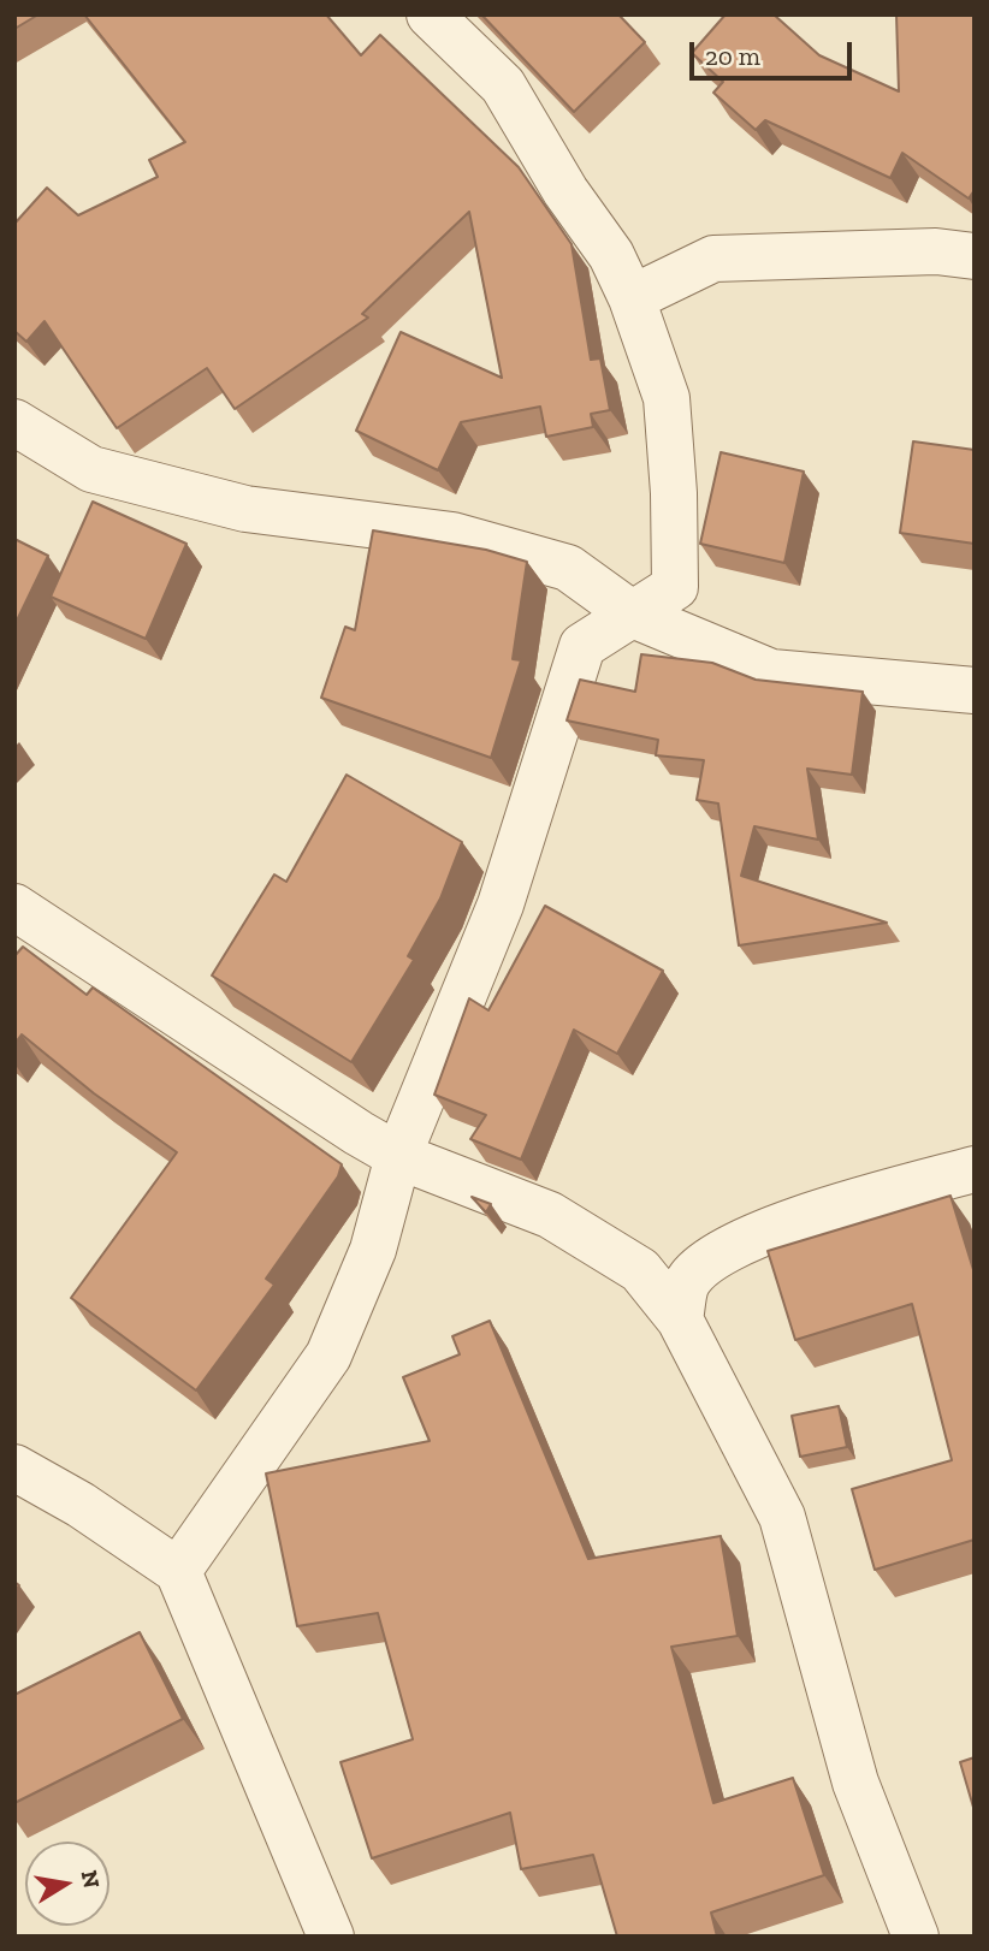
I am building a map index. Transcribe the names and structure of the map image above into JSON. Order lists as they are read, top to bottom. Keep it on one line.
{"scale_bar":"20 m","north":"right"}
